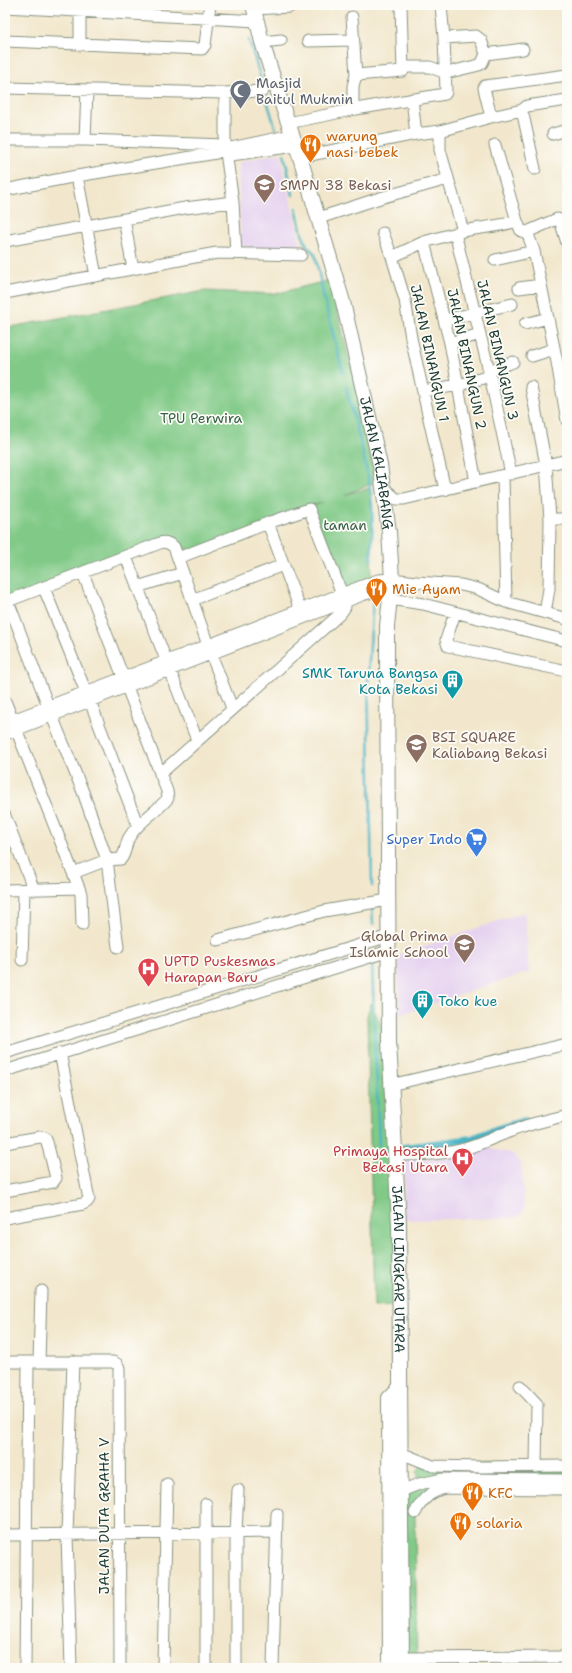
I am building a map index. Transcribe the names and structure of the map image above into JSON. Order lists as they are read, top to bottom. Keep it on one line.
{"streets":{"main road":["JALAN KALIABANG","JALAN LINGKAR UTARA"],"street":["JALAN BINANGUN 3","JALAN BINANGUN 1","JALAN BINANGUN 2","JALAN DUTA GRAHA V"]},"crossings":[["JALAN KALIABANG","JALAN LINGKAR UTARA"]],"parks":["TPU Perwira","taman"],"places":{"mosque":["Masjid Baitul Mukmin"],"restaurant":["warung nasi bebek","Mie Ayam","KFC","solaria"],"school or university":["SMPN 38 Bekasi","BSI SQUARE Kaliabang Bekasi","Global Prima Islamic School"],"building":["SMK Taruna Bangsa Kota Bekasi","Toko kue"],"supermarket":["Super Indo"],"hospital":["UPTD Puskesmas Harapan Baru","Primaya Hospital Bekasi Utara"]}}
